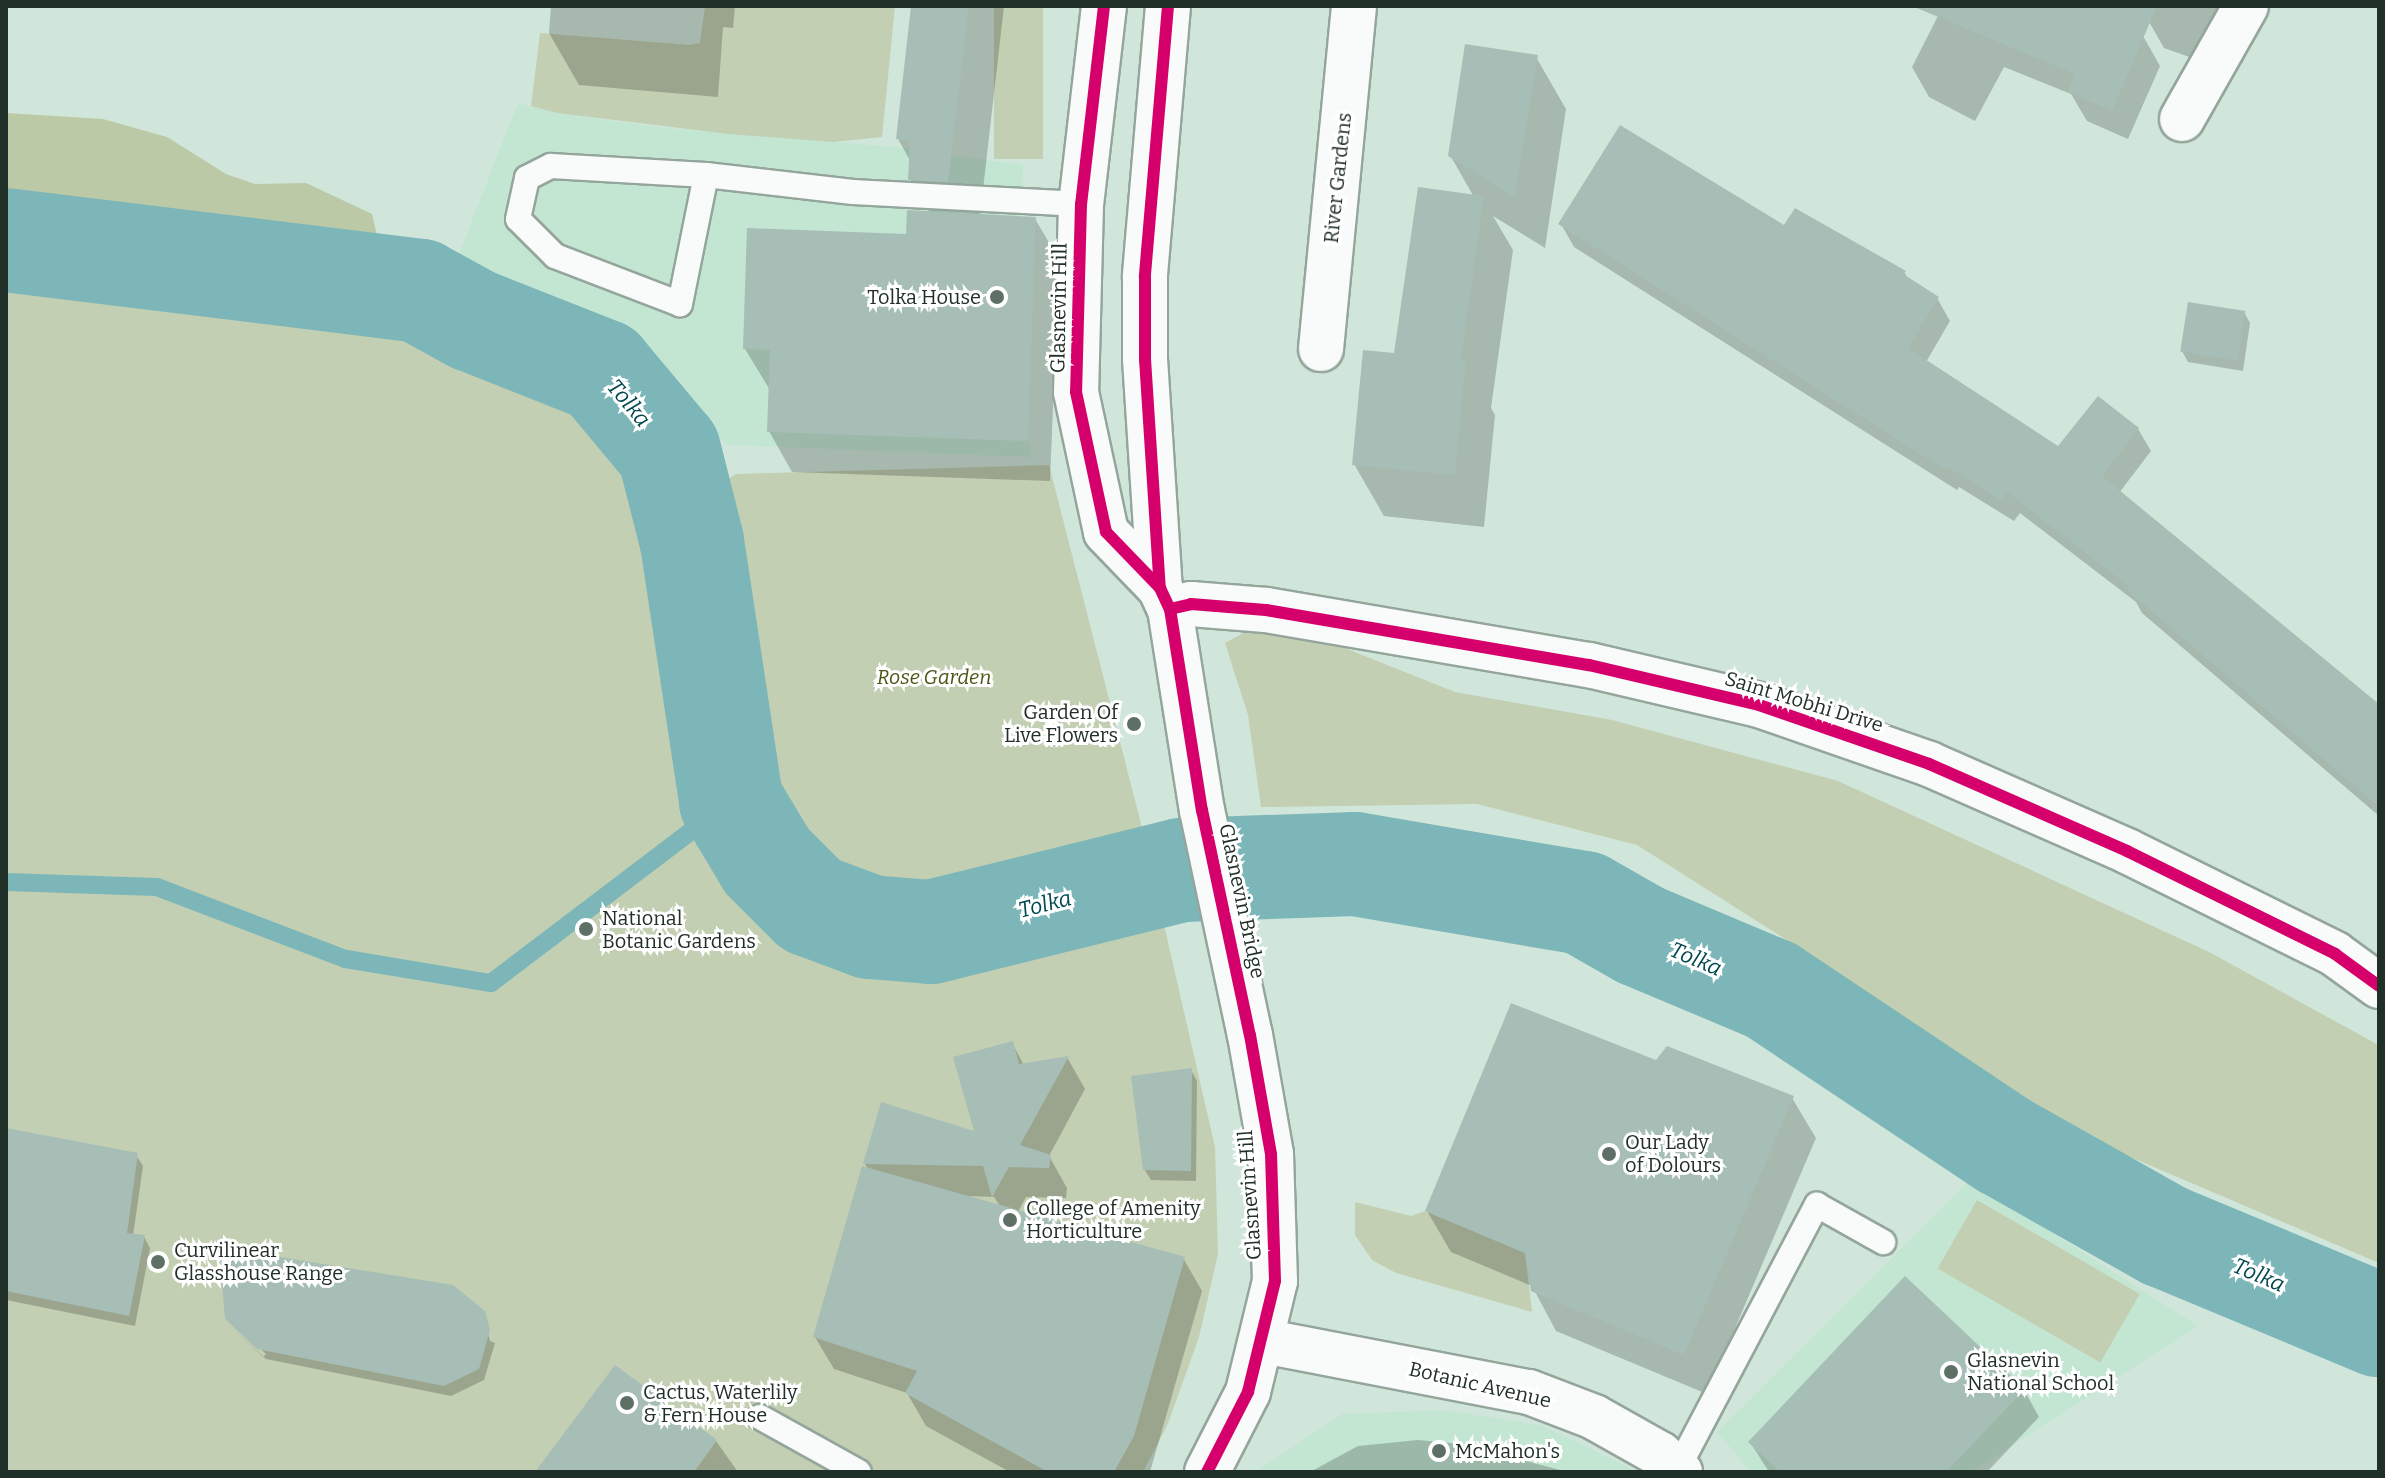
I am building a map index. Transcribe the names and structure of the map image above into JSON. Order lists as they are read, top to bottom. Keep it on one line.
{"streets":{"street":["River Gardens","Glasnevin Hill","Saint Mobhi Drive","Glasnevin Bridge","Botanic Avenue"]},"crossings":[["Glasnevin Hill","Saint Mobhi Drive"],["Glasnevin Hill","Glasnevin Bridge"],["Glasnevin Hill","Botanic Avenue"],["Saint Mobhi Drive","Glasnevin Bridge"]],"water":["Tolka"],"parks":["Rose Garden"],"places":["Tolka House","Garden Of Live Flowers","National Botanic Gardens","Our Lady of Dolours","College of Amenity Horticulture","Curvilinear Glasshouse Range","Glasnevin National School","Cactus, Waterlily & Fern House","McMahon's"]}
